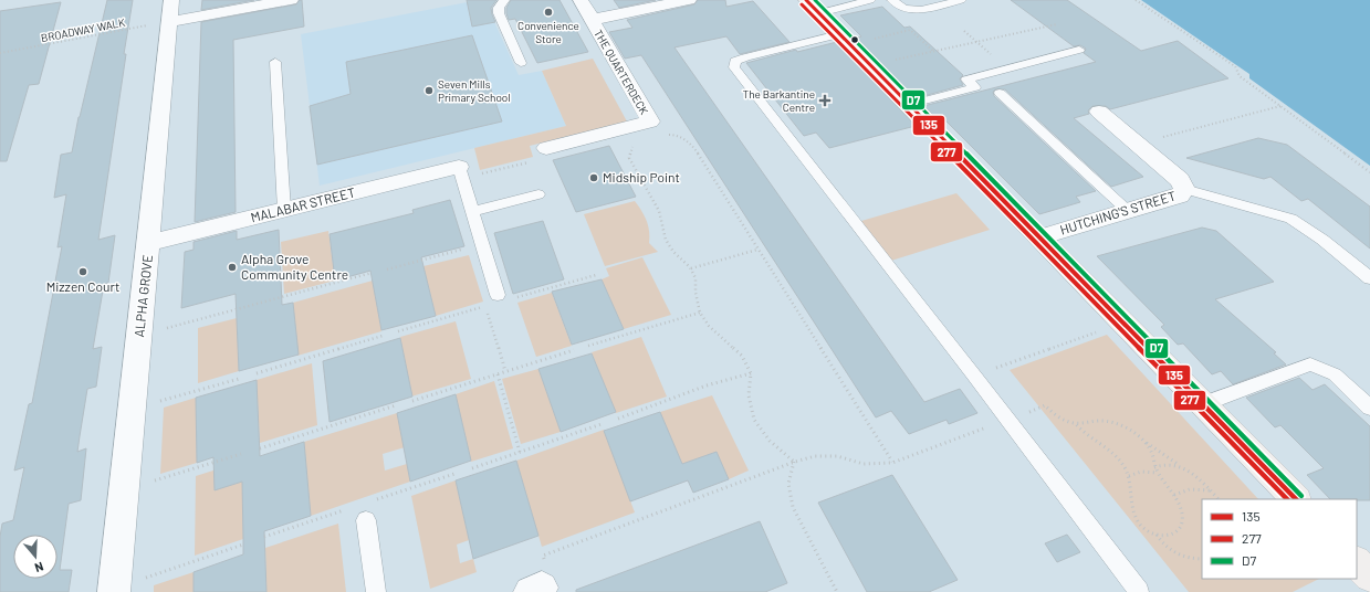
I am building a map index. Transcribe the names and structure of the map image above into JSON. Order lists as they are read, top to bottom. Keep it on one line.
{"streets":{"street":["THE QUARTERDECK","MALABAR STREET","HUTCHING'S STREET","ALPHA GROVE"],"path":["BROADWAY WALK"]},"crossings":[["BROADWAY WALK","ALPHA GROVE"],["MALABAR STREET","ALPHA GROVE"]],"places":{"other":["Convenience Store","Seven Mills Primary School","Midship Point","Alpha Grove Community Centre","Mizzen Court"],"health":["The Barkantine Centre"]},"lines":["transit line 135","transit line D7","transit line 277"],"legend":["135","277","D7"],"north":"bottom"}
